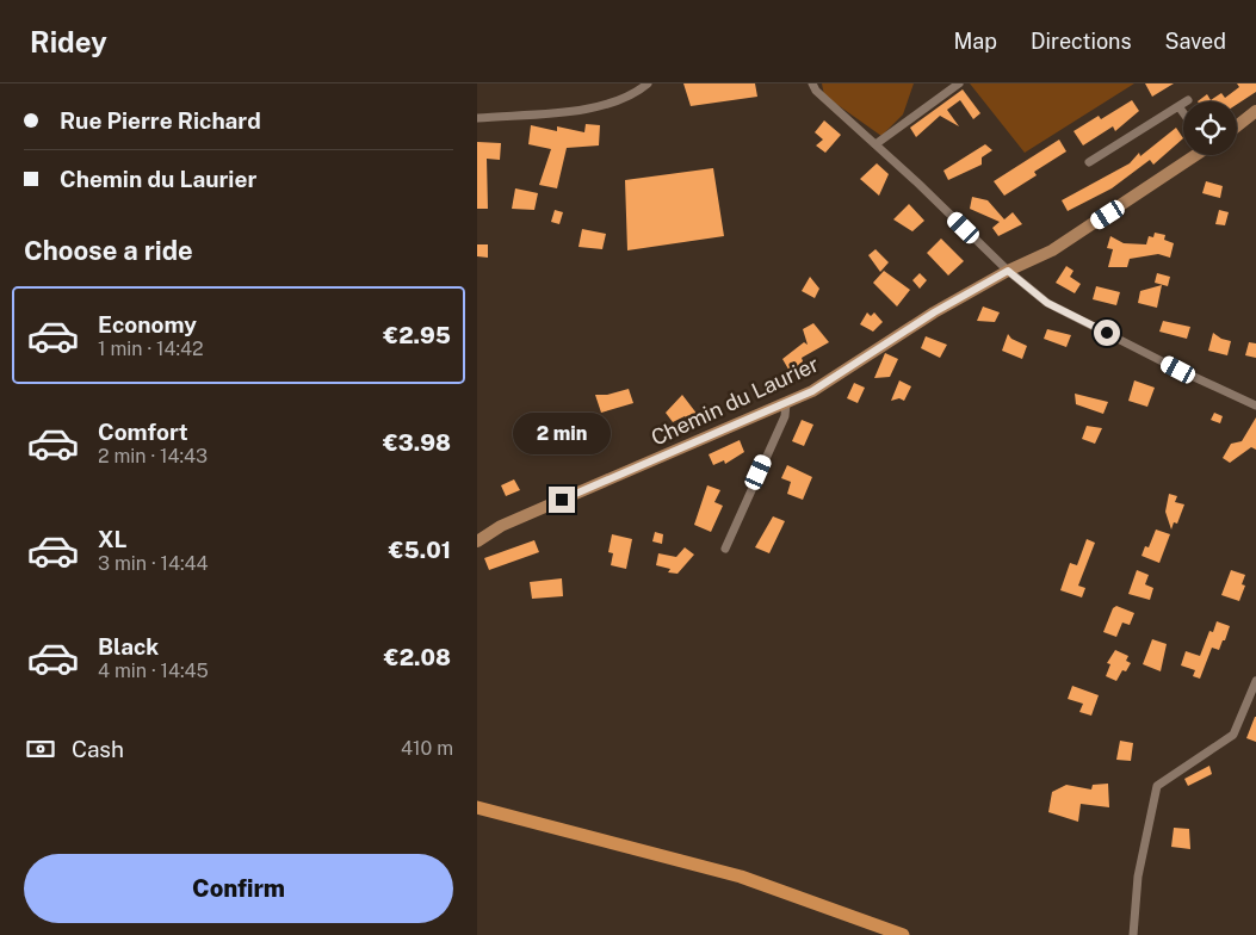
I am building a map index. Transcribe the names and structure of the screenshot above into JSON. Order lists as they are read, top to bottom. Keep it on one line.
{"streets":{"street":["Chemin du Laurier"]},"page":{"header":"Ridey","nav":["Map","Directions","Saved"],"banner":["Rue Pierre Richard","Chemin du Laurier"],"heading":"Choose a ride","list":[{"name":"Economy","note":"1 min · 14:42","value":"€2.95"},{"name":"Comfort","note":"2 min · 14:43","value":"€3.98"},{"name":"XL","note":"3 min · 14:44","value":"€5.01"},{"name":"Black","note":"4 min · 14:45","value":"€2.08"}],"bubble":"2 min","pay":["Cash","410 m"],"buttons":"Confirm"}}
